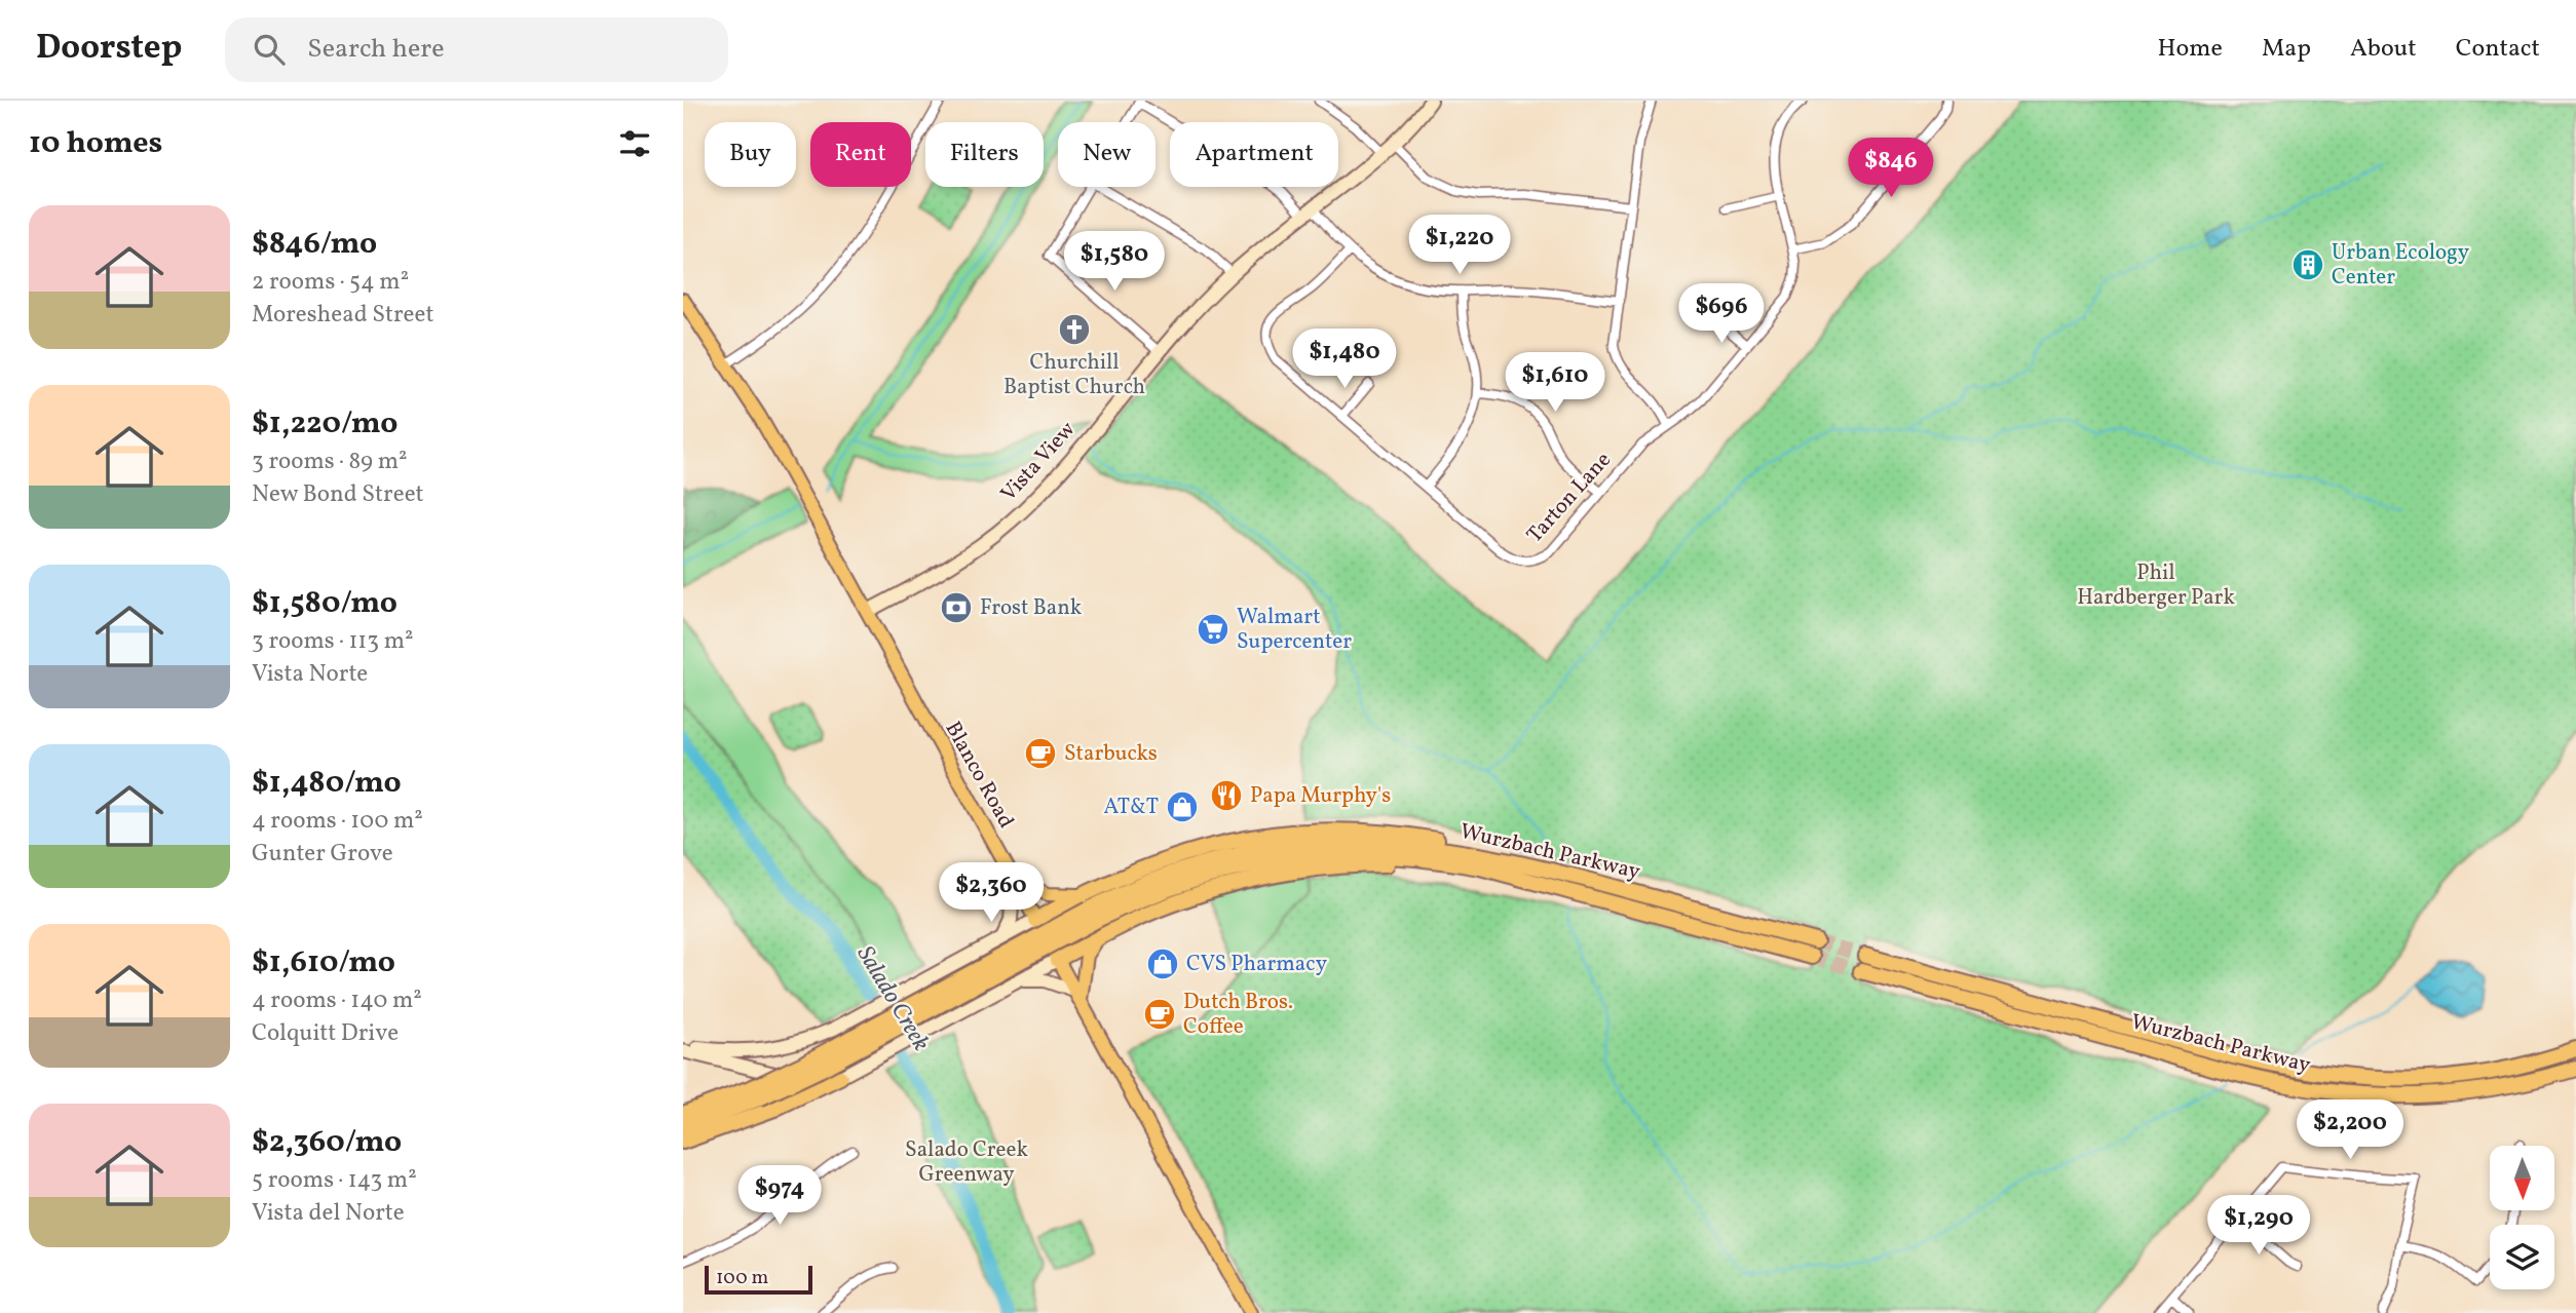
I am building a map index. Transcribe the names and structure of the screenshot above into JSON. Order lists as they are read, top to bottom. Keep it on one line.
{"streets":{"highway":["Wurzbach Parkway"],"main road":["Blanco Road"],"street":["Vista View","Tarton Lane"]},"crossings":[["Vista View","Blanco Road"]],"water":["Salado Creek"],"parks":["Phil Hardberger Park","Salado Creek Greenway"],"places":{"building":["Urban Ecology Center"],"church":["Churchill Baptist Church"],"bank":["Frost Bank"],"supermarket":["Walmart Supercenter"],"cafe":["Starbucks","Dutch Bros. Coffee"],"restaurant":["Papa Murphy's"],"shop":["AT&T","CVS Pharmacy"]},"scale_bar":"100 m","north":"bottom","page":{"header":"Doorstep","search":"Search here","nav":["Home","Map","About","Contact"],"heading":"10 homes","chip":["Buy","Rent","Filters","New","Apartment"],"price":["$846","$1,220","$1,580","$696","$1,480","$1,610","$2,360","$2,200","$974","$1,290"],"list":[{"name":"$846/mo","note":"2 rooms · 54 m² · Moreshead Street"},{"name":"$1,220/mo","note":"3 rooms · 89 m² · New Bond Street"},{"name":"$1,580/mo","note":"3 rooms · 113 m² · Vista Norte"},{"name":"$1,480/mo","note":"4 rooms · 100 m² · Gunter Grove"},{"name":"$1,610/mo","note":"4 rooms · 140 m² · Colquitt Drive"},{"name":"$2,360/mo","note":"5 rooms · 143 m² · Vista del Norte"}],"scale":"100 m"}}
